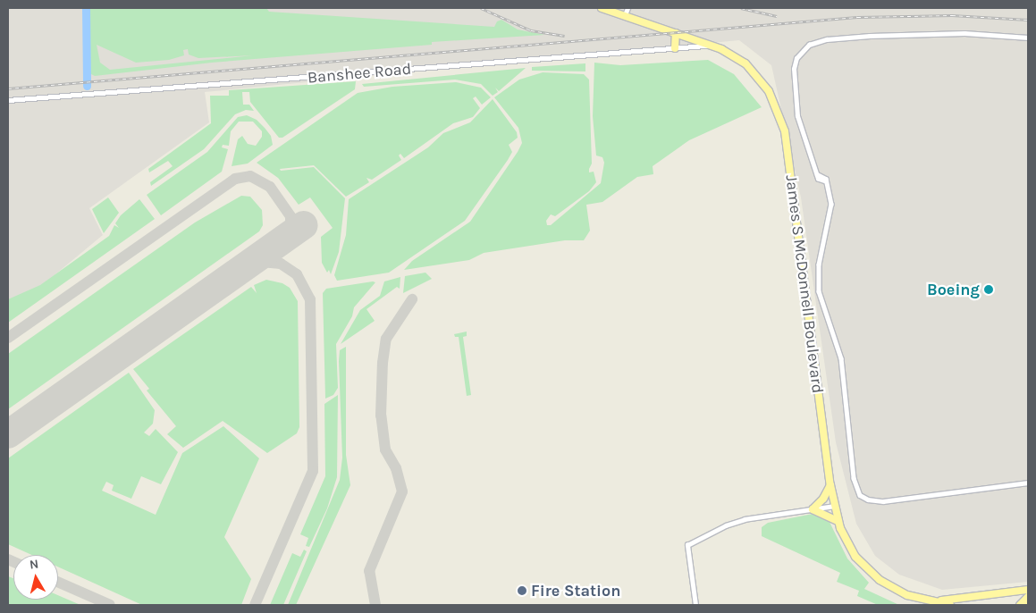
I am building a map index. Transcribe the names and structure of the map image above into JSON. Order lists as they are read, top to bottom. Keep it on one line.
{"streets":{"main road":["James S McDonnell Boulevard"],"street":["Banshee Road"]},"crossings":[["Banshee Road","James S McDonnell Boulevard"]],"places":["Boeing","Fire Station"],"north":"top"}
